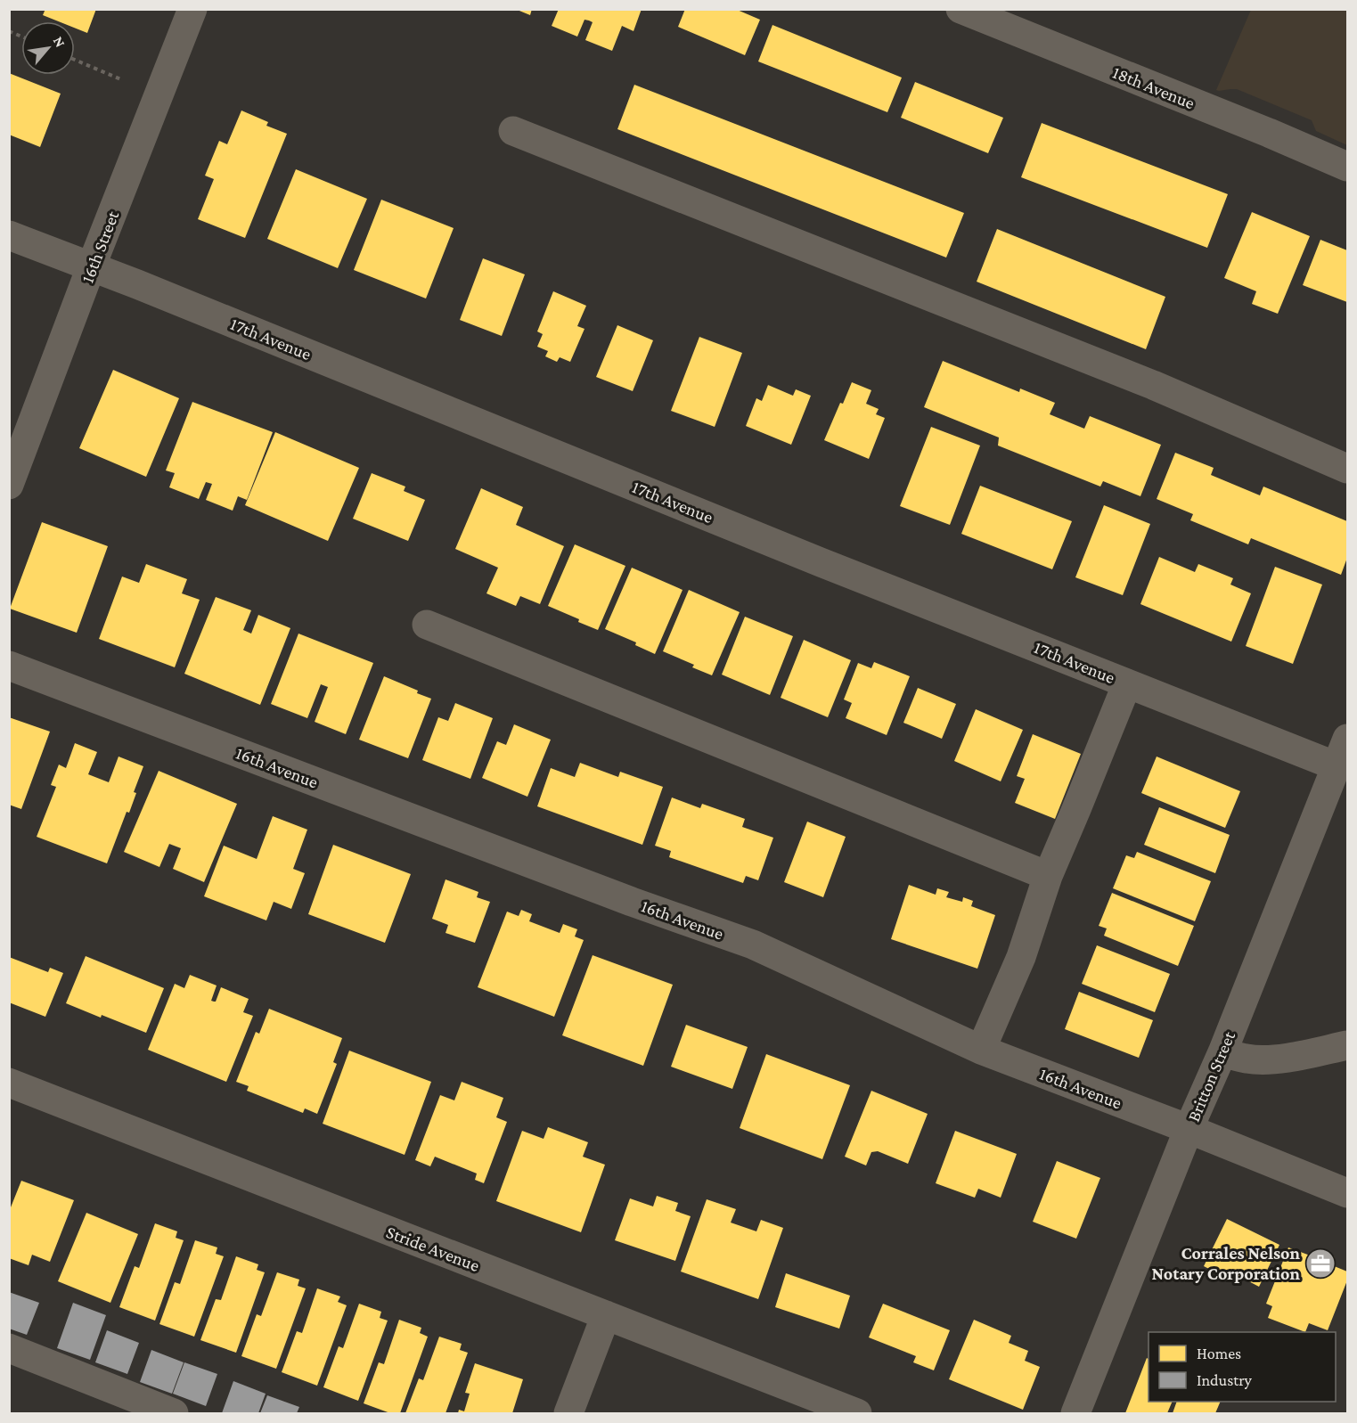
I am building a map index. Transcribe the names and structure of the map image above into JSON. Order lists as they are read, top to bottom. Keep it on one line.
{"streets":{"street":["18th Avenue","16th Street","17th Avenue","16th Avenue","Britton Street","Stride Avenue"]},"crossings":[["16th Street","17th Avenue"],["17th Avenue","Britton Street"],["16th Avenue","Britton Street"]],"places":{"office":["Corrales Nelson Notary Corporation"]},"legend":["Homes","Industry"],"north":"top right"}
